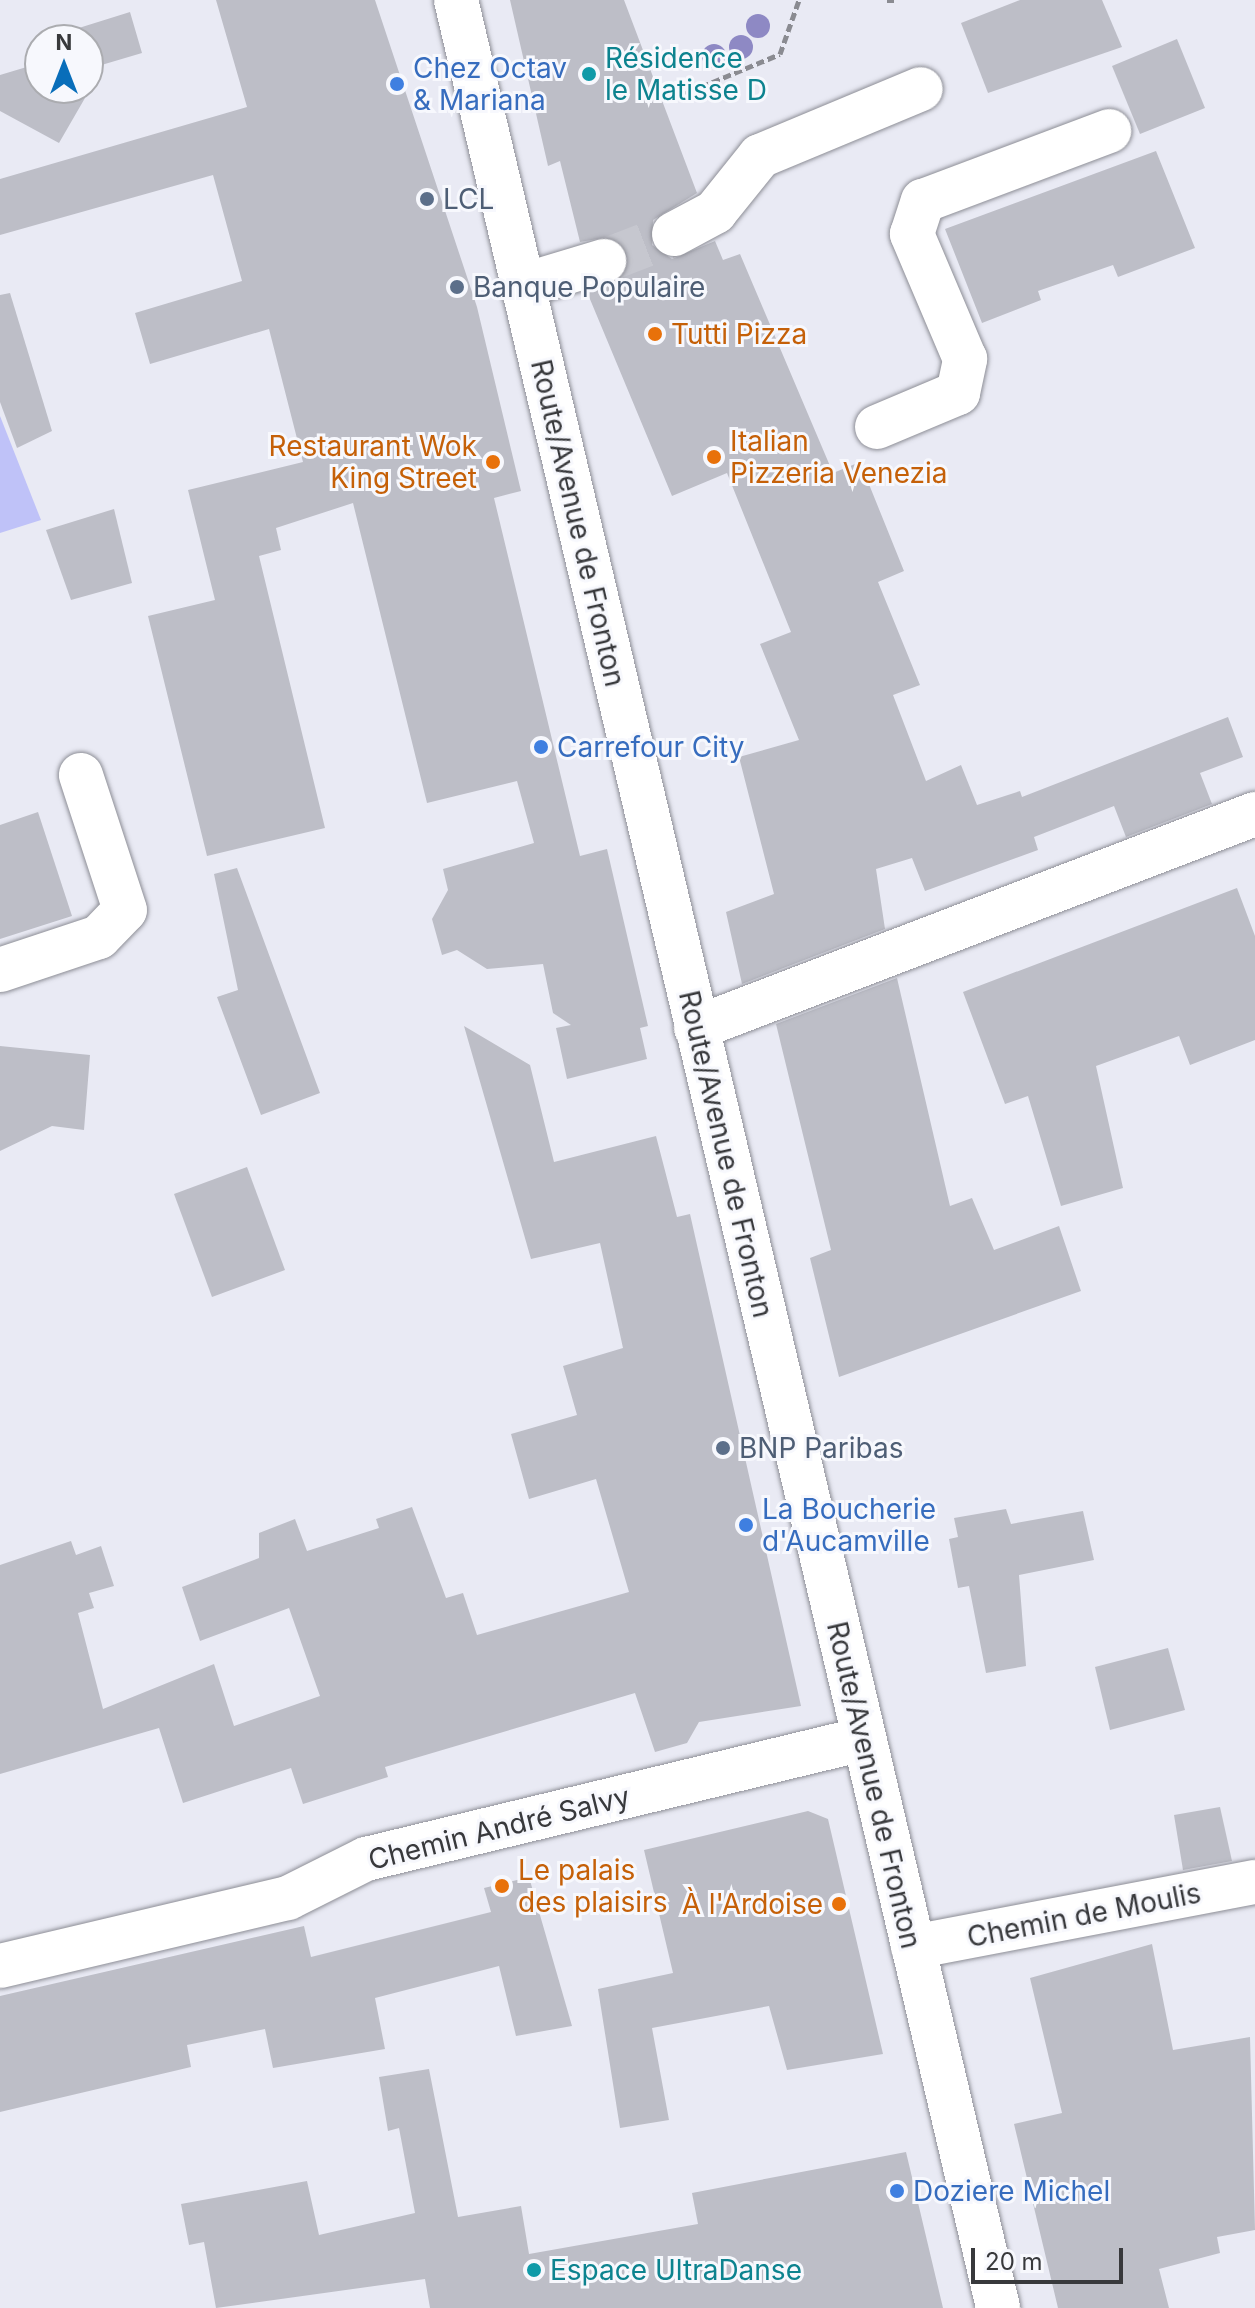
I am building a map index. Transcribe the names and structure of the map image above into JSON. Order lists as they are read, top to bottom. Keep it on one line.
{"streets":{"main road":["Route/Avenue de Fronton","Chemin André Salvy","Chemin de Moulis"]},"crossings":[["Route/Avenue de Fronton","Chemin André Salvy"],["Route/Avenue de Fronton","Chemin de Moulis"]],"places":["Résidence le Matisse D","Chez Octav & Mariana","LCL","Banque Populaire","Tutti Pizza","Italian Pizzeria Venezia","Restaurant Wok King Street","Carrefour City","BNP Paribas","La Boucherie d'Aucamville","Le palais des plaisirs","À l'Ardoise","Doziere Michel","Espace UltraDanse"],"scale_bar":"20 m","north":"top"}
